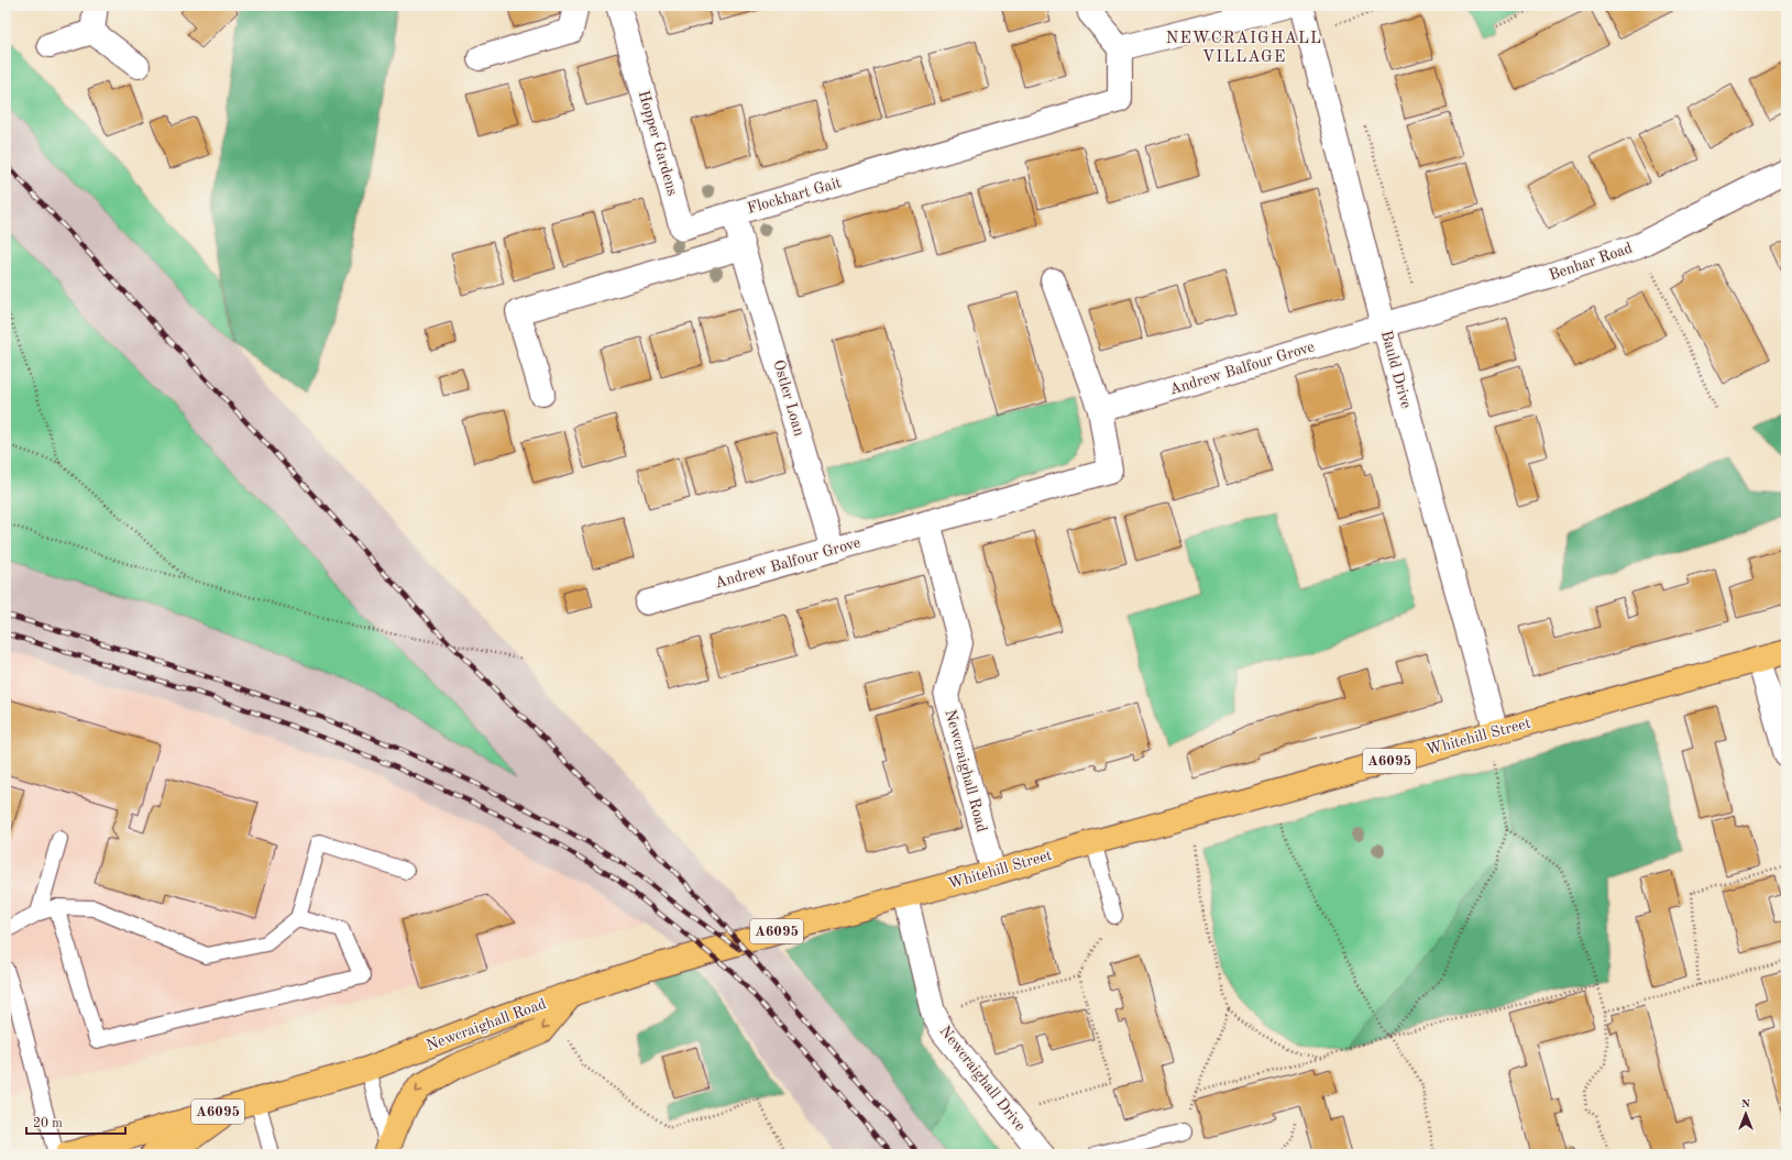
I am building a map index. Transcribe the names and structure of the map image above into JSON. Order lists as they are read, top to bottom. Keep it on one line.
{"streets":{"main road":["Whitehill Street","A6095","Newcraighall Road"],"street":["Hopper Gardens","Flockhart Gait","Benhar Road","Andrew Balfour Grove","Bauld Drive","Ostler Loan","Newcraighall Drive"]},"crossings":[["Hopper Gardens","Flockhart Gait"],["Flockhart Gait","Ostler Loan"],["Benhar Road","Andrew Balfour Grove"],["Benhar Road","Bauld Drive"],["Andrew Balfour Grove","Bauld Drive"],["Andrew Balfour Grove","Ostler Loan"],["Andrew Balfour Grove","Newcraighall Road"],["Bauld Drive","Whitehill Street"],["Whitehill Street","Newcraighall Road"],["Whitehill Street","Newcraighall Drive"],["Newcraighall Road","Newcraighall Drive"]],"districts":["NEWCRAIGHALL VILLAGE"],"scale_bar":"20 m","north":"top"}
